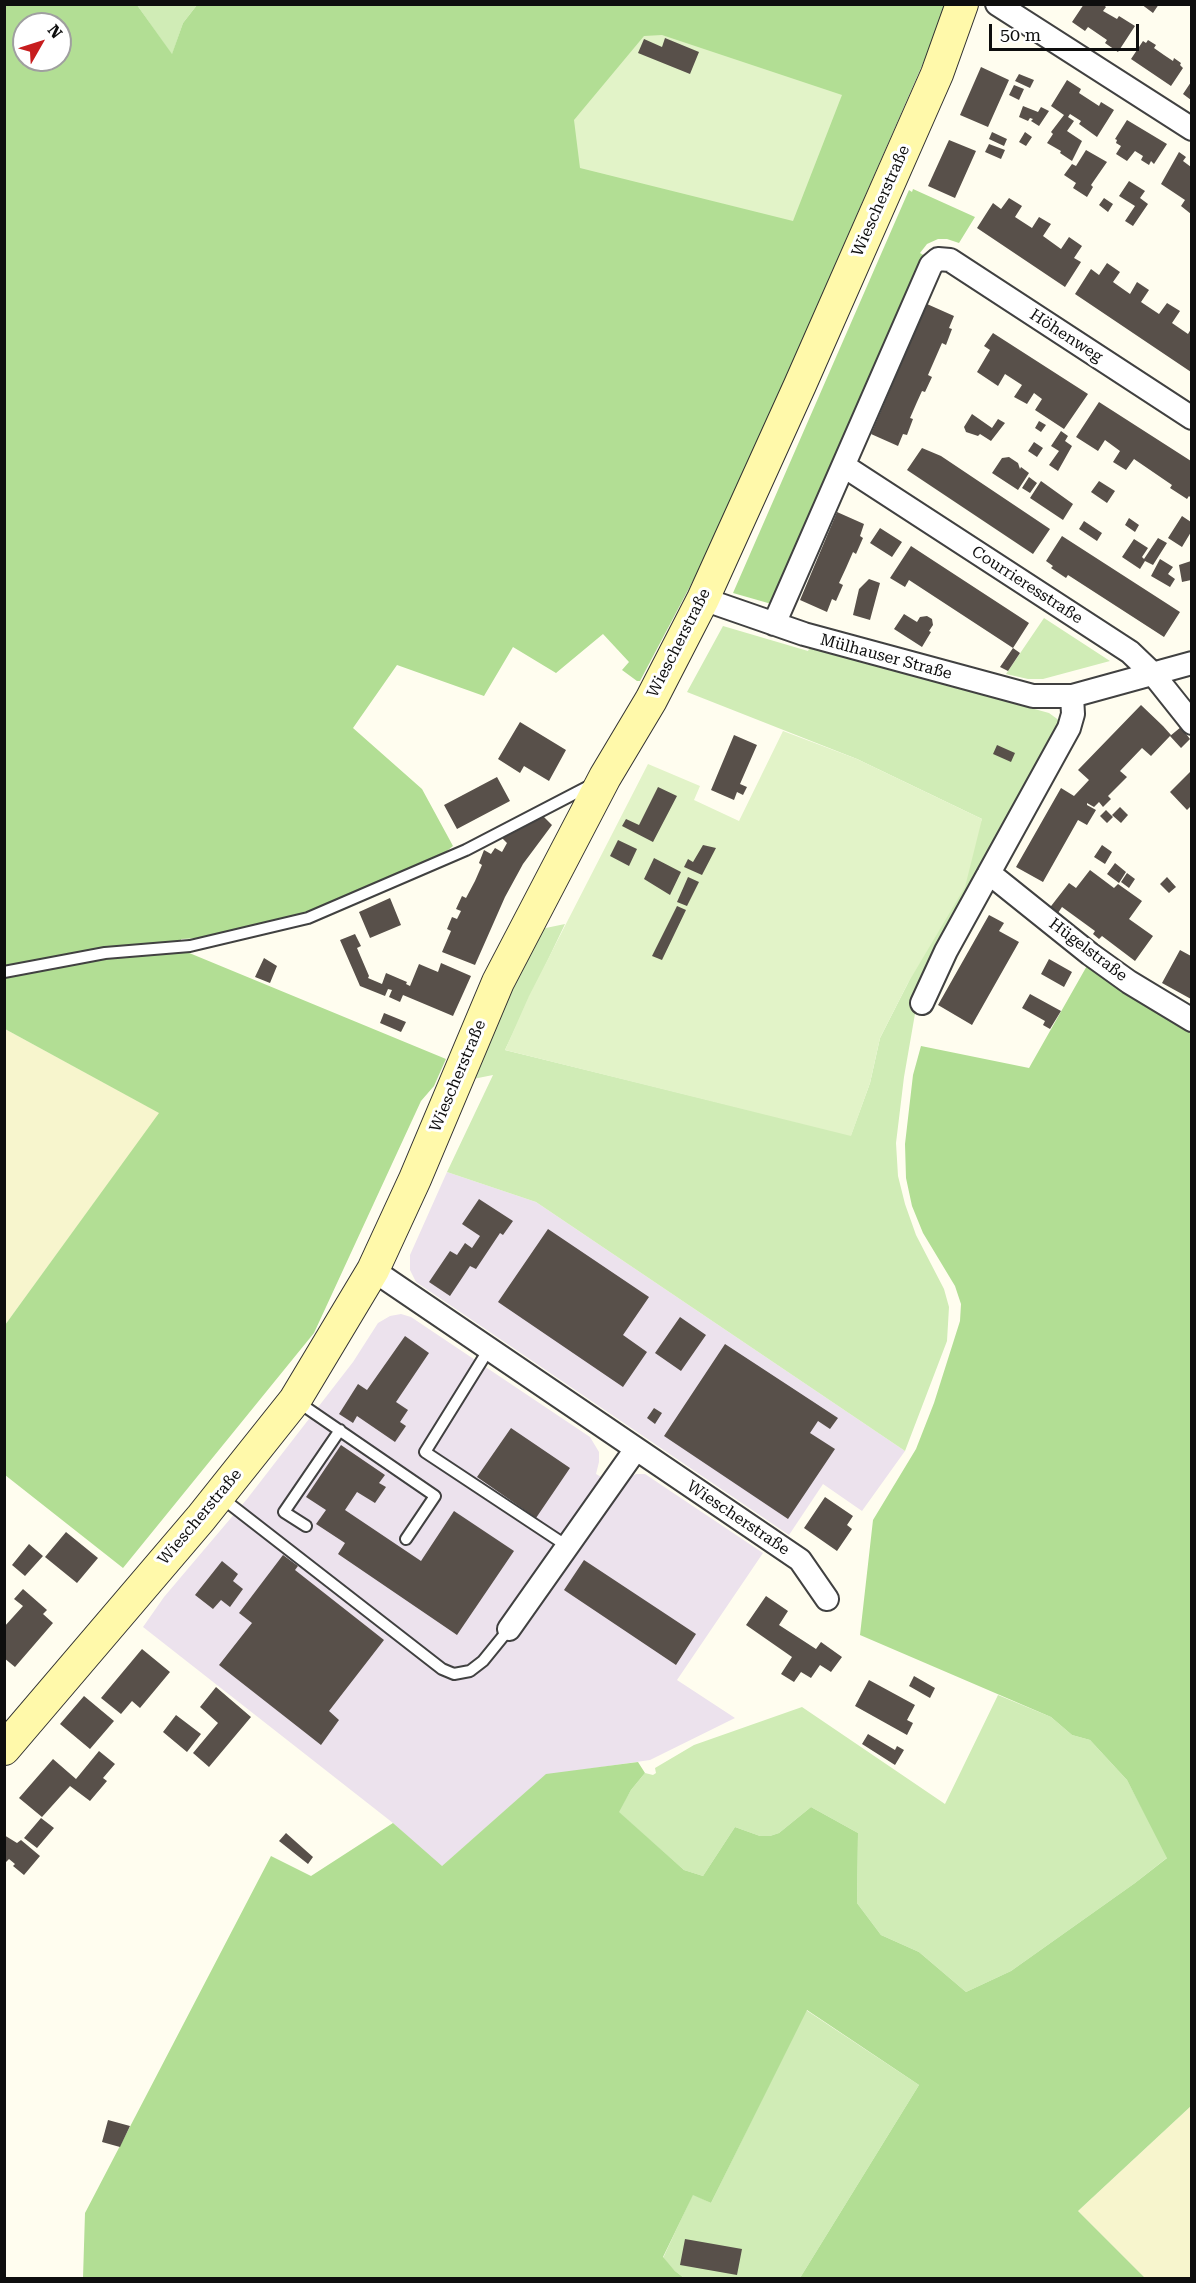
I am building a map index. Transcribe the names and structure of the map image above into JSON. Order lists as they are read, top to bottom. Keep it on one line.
{"streets":{"main road":["Wiescherstraße"],"street":["Höhenweg","Courrieresstraße","Mülhauser Straße","Hügelstraße"]},"crossings":[["Wiescherstraße","Mülhauser Straße"],["Höhenweg","Courrieresstraße"],["Courrieresstraße","Mülhauser Straße"]],"scale_bar":"50 m","north":"top right"}
